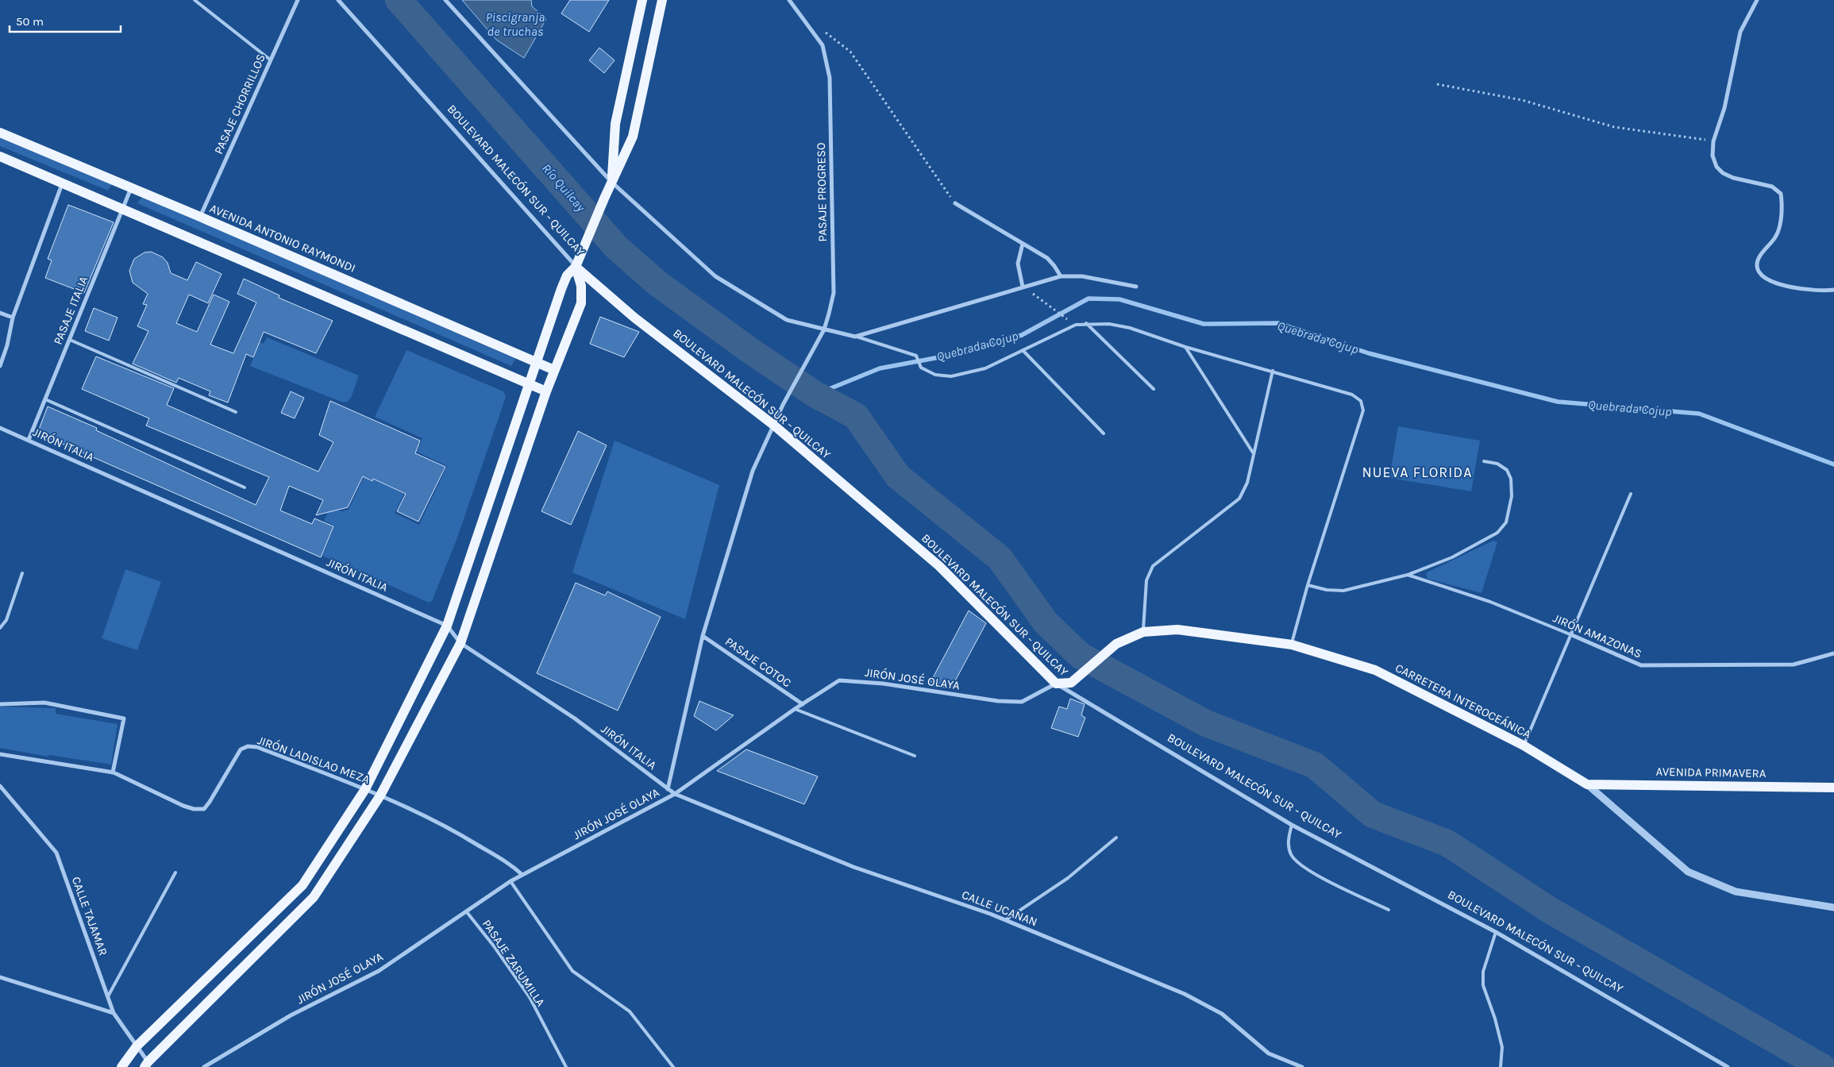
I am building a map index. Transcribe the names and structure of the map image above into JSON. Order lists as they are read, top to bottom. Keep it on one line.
{"streets":{"main road":["BOULEVARD MALECÓN SUR - QUILCAY","AVENIDA ANTONIO RAYMONDI","CARRETERA INTEROCEÁNICA","AVENIDA PRIMAVERA"],"street":["PASAJE CHORRILLOS","PASAJE PROGRESO","PASAJE ITALIA","JIRÓN ITALIA","JIRÓN AMAZONAS","PASAJE COTOC","JIRÓN JOSÉ OLAYA","JIRÓN LADISLAO MEZA","CALLE UCANAN","CALLE TAJAMAR"],"lane":["PASAJE ZARUMILLA"]},"crossings":[["PASAJE CHORRILLOS","AVENIDA ANTONIO RAYMONDI"],["BOULEVARD MALECÓN SUR - QUILCAY","JIRÓN JOSÉ OLAYA"],["BOULEVARD MALECÓN SUR - QUILCAY","CARRETERA INTEROCEÁNICA"],["PASAJE PROGRESO","JIRÓN JOSÉ OLAYA"],["AVENIDA ANTONIO RAYMONDI","PASAJE ITALIA"],["PASAJE ITALIA","JIRÓN ITALIA"],["JIRÓN ITALIA","JIRÓN JOSÉ OLAYA"],["JIRÓN ITALIA","CALLE UCANAN"],["PASAJE COTOC","JIRÓN JOSÉ OLAYA"],["JIRÓN JOSÉ OLAYA","CARRETERA INTEROCEÁNICA"],["JIRÓN JOSÉ OLAYA","JIRÓN LADISLAO MEZA"],["JIRÓN JOSÉ OLAYA","CALLE UCANAN"],["JIRÓN JOSÉ OLAYA","PASAJE ZARUMILLA"],["CARRETERA INTEROCEÁNICA","AVENIDA PRIMAVERA"]],"districts":["NUEVA FLORIDA"],"water":["Piscigranja de truchas","Río Quilcay","Quebrada Cojup"],"scale_bar":"50 m"}
